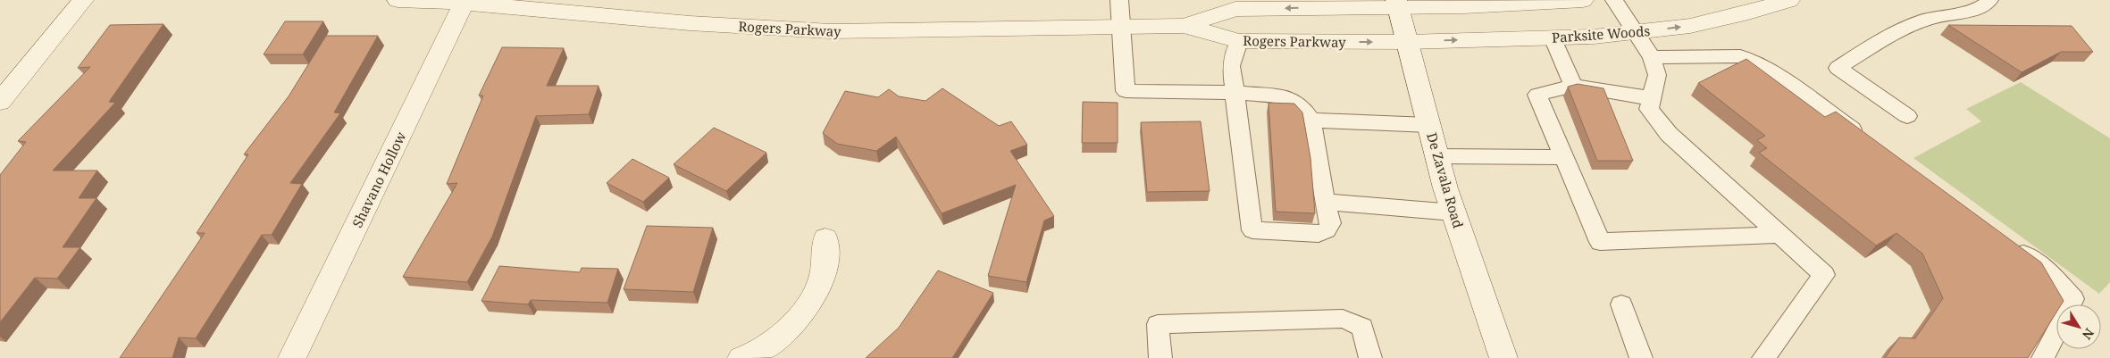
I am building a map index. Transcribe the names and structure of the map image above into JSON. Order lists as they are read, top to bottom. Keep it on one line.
{"streets":{"street":["Rogers Parkway","Parksite Woods","Shavano Hollow","De Zavala Road"]},"crossings":[["Rogers Parkway","Parksite Woods"],["Rogers Parkway","Shavano Hollow"],["Rogers Parkway","De Zavala Road"],["Parksite Woods","De Zavala Road"]],"north":"bottom right"}
